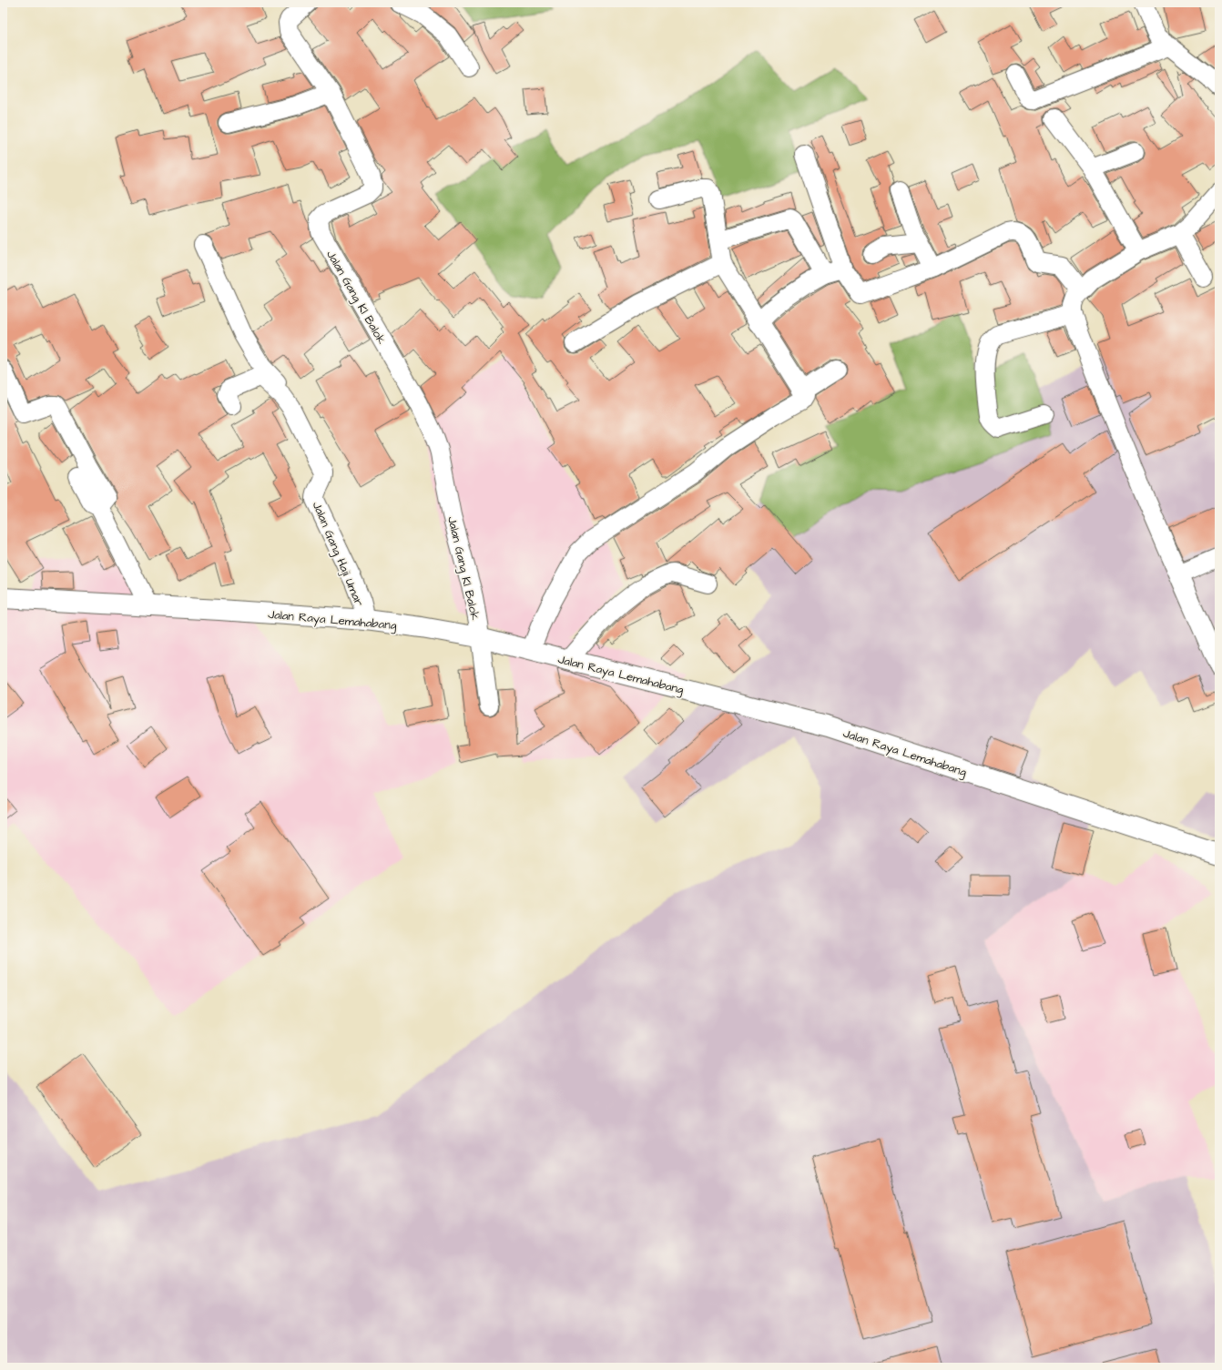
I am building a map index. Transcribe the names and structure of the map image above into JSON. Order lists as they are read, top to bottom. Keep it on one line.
{"streets":{"main road":["Jalan Raya Lemahabang"],"street":["Jalan Gang Kl Balok","Jalan Gang Haji Umar"]},"crossings":[["Jalan Gang Kl Balok","Jalan Raya Lemahabang"],["Jalan Gang Haji Umar","Jalan Raya Lemahabang"]]}
